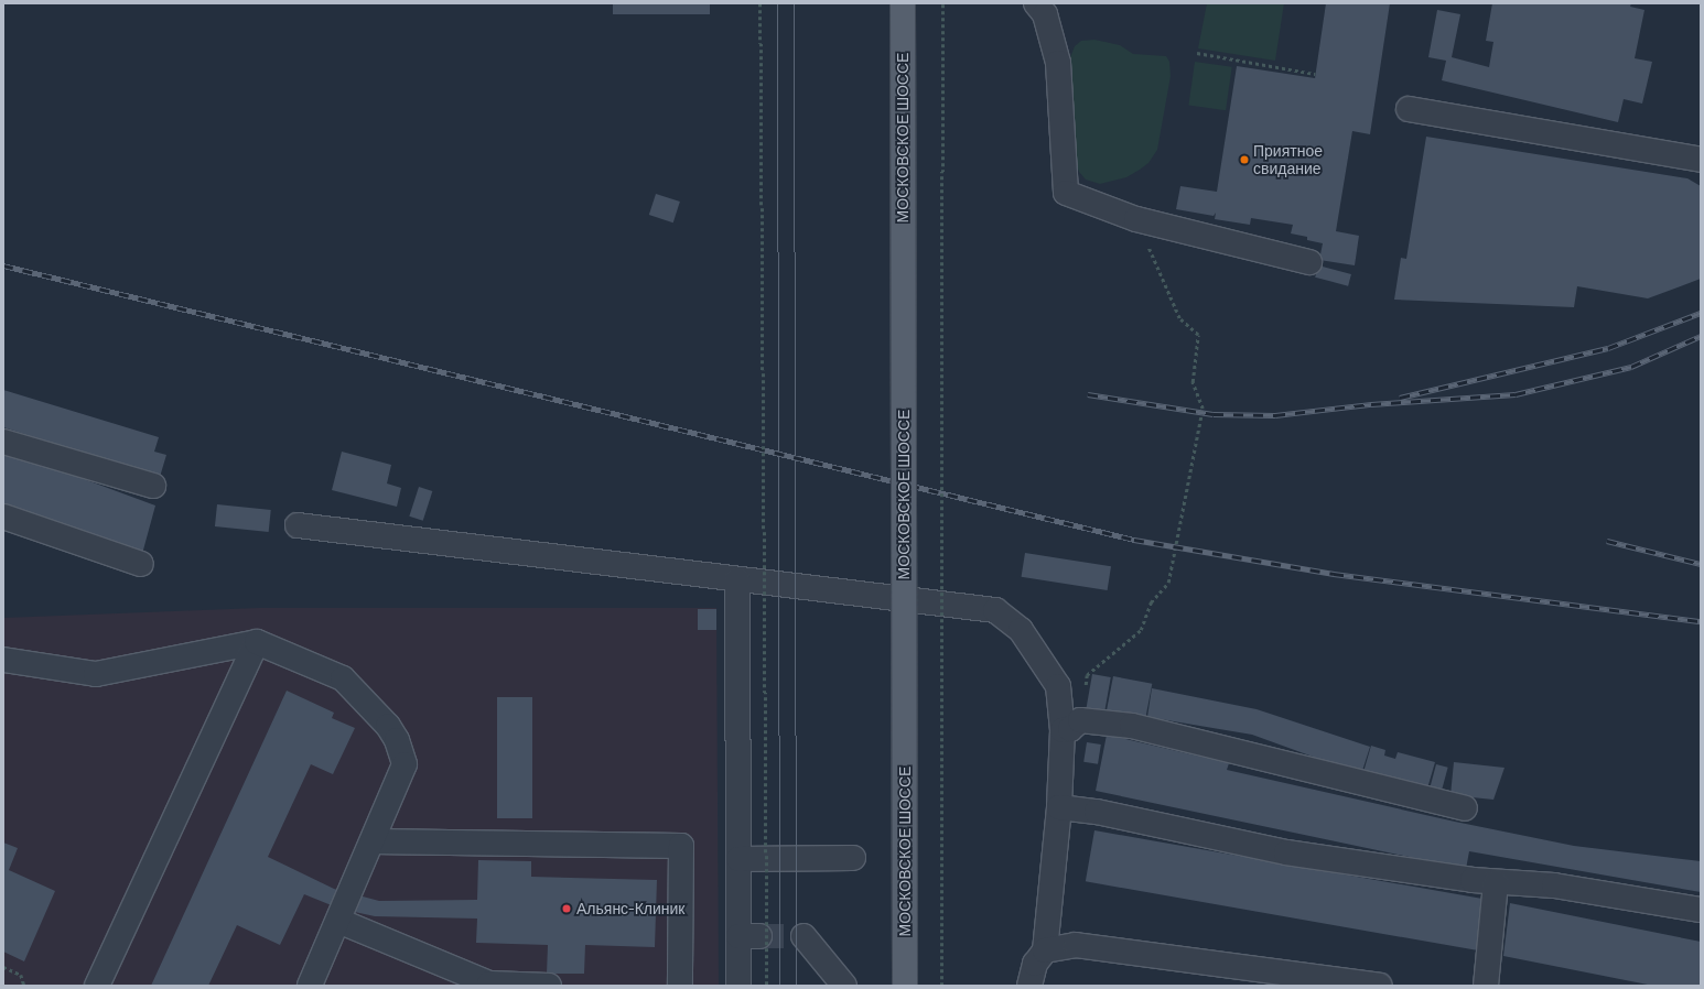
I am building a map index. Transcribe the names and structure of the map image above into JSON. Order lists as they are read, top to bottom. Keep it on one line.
{"streets":{"main road":["МОСКОВСКОЕ ШОССЕ"]},"places":["Приятное свидание","Альянс-Клиник"]}
